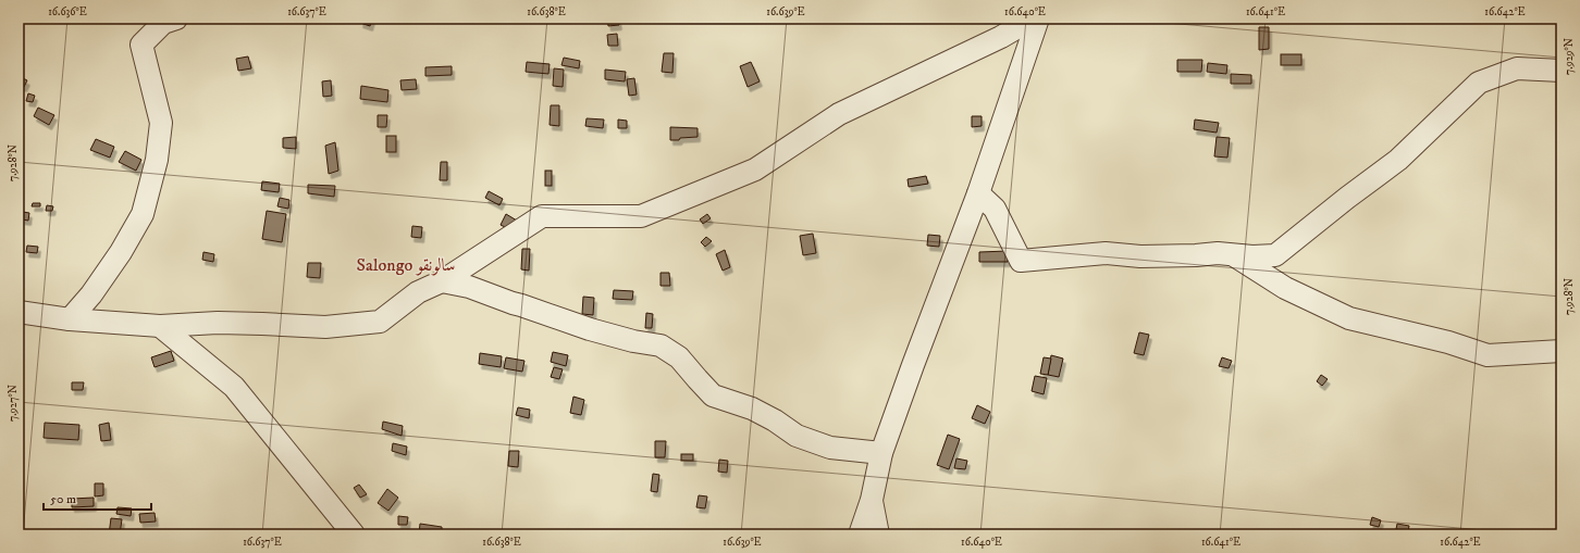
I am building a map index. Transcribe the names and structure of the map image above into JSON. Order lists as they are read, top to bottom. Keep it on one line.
{"districts":["Salongo سالونقو"],"scale_bar":"50 m","coordinates":["16.636°E","16.637°E","16.638°E","16.639°E","16.640°E","16.641°E","16.642°E","7.929°N","7.928°N","7.927°N"]}
